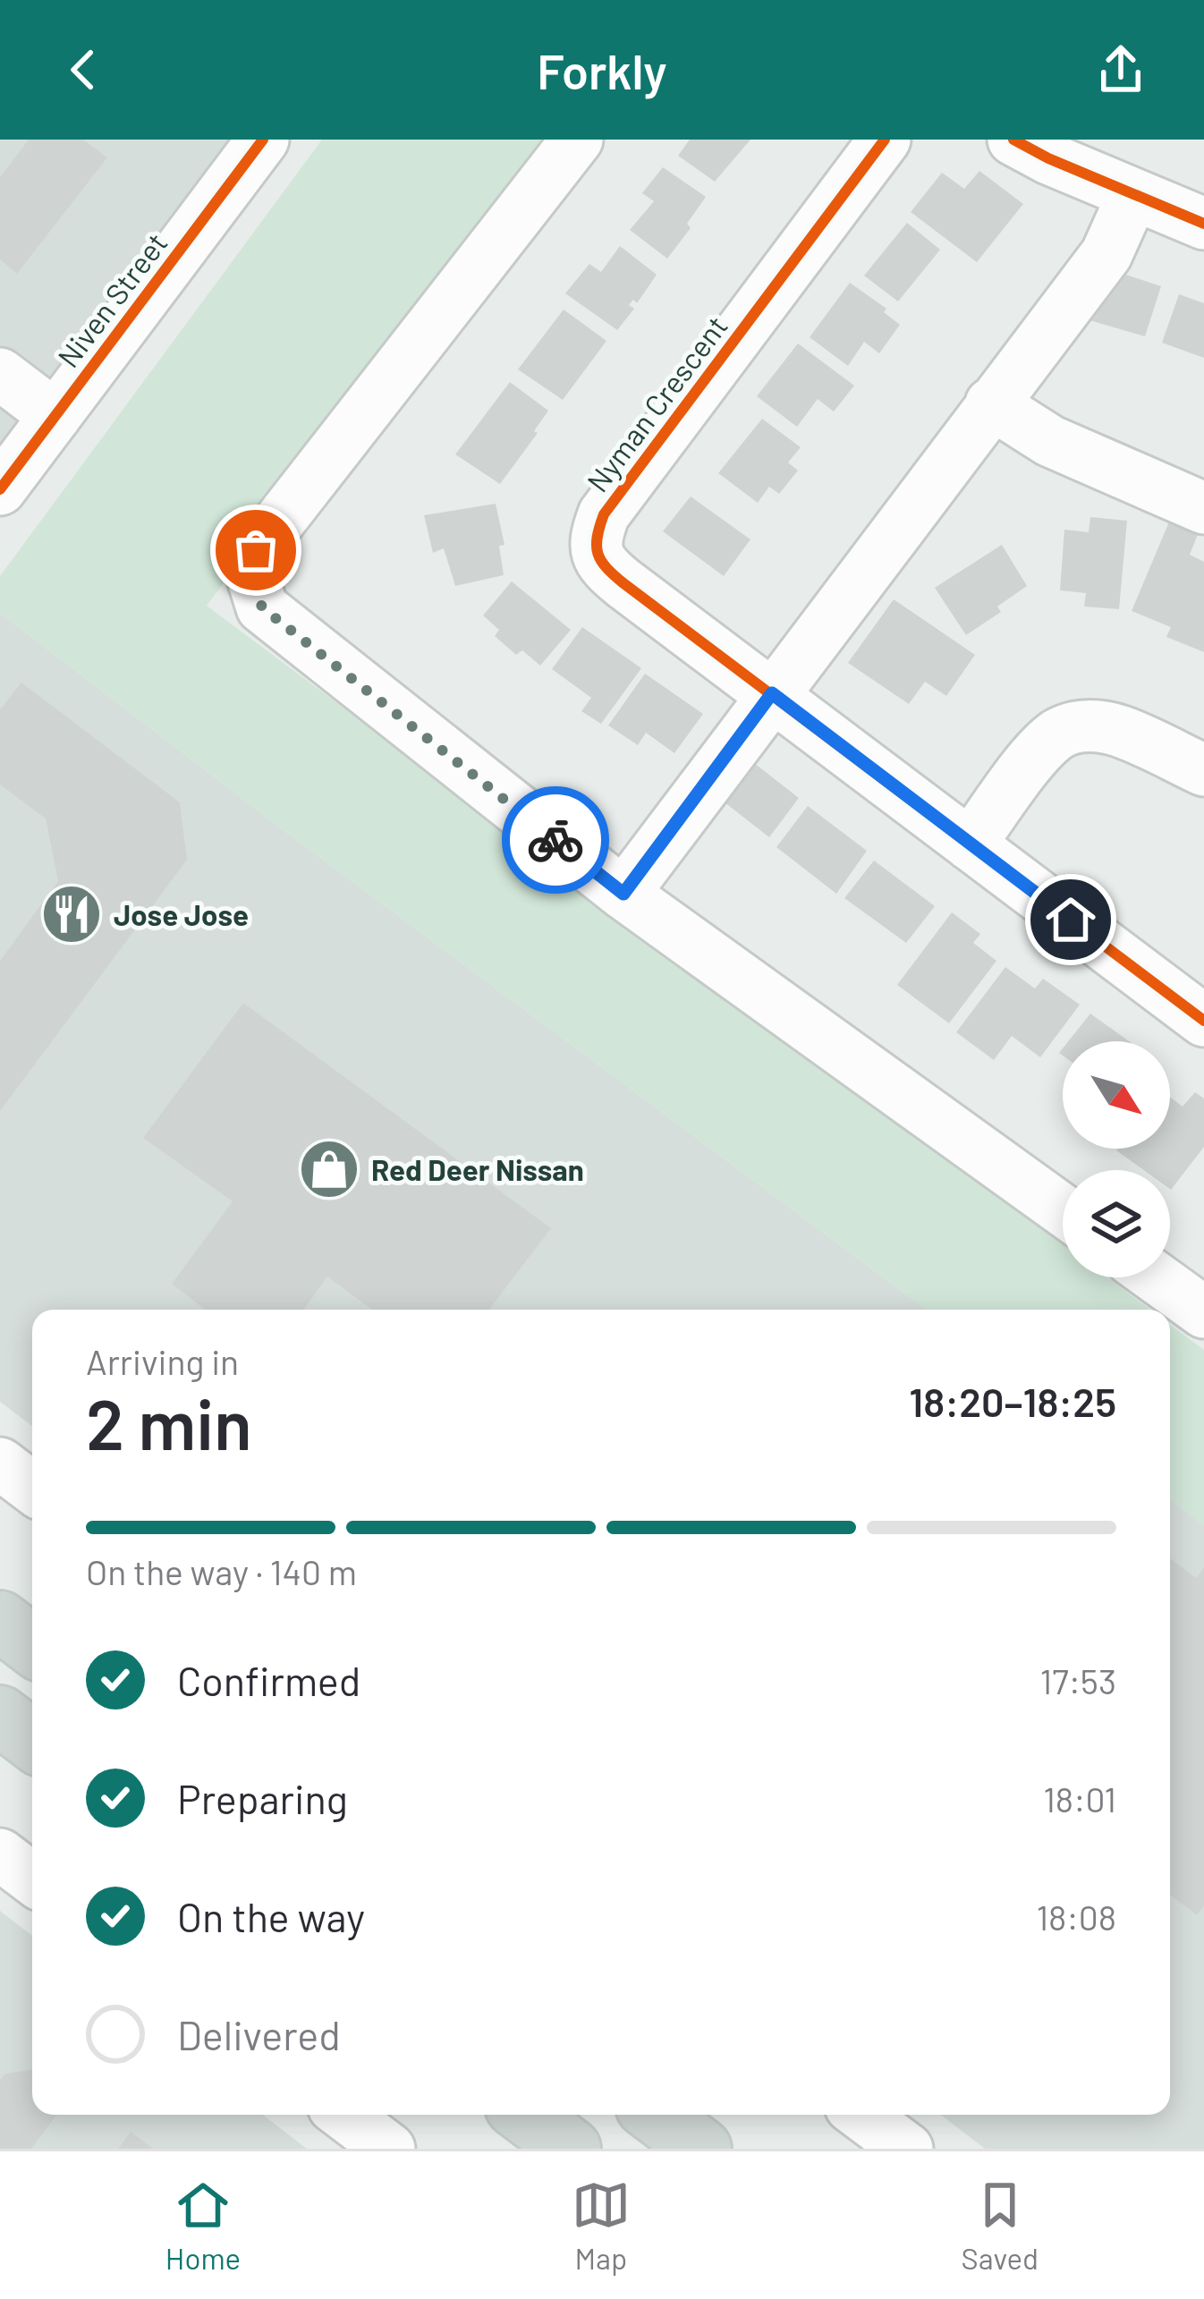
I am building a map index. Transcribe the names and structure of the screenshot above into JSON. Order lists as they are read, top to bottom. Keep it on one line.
{"streets":{"street":["Niven Street","Nyman Crescent"]},"places":{"restaurant":["Jose Jose"],"shop":["Red Deer Nissan"]},"north":"bottom right","page":{"header":"Forkly","heading":["2 min","Arriving in","18:20–18:25"],"bar":"On the way · 140 m","list":[["Confirmed","17:53"],["Preparing","18:01"],["On the way","18:08"],"Delivered"],"tabs":["Home","Map","Saved"]}}
